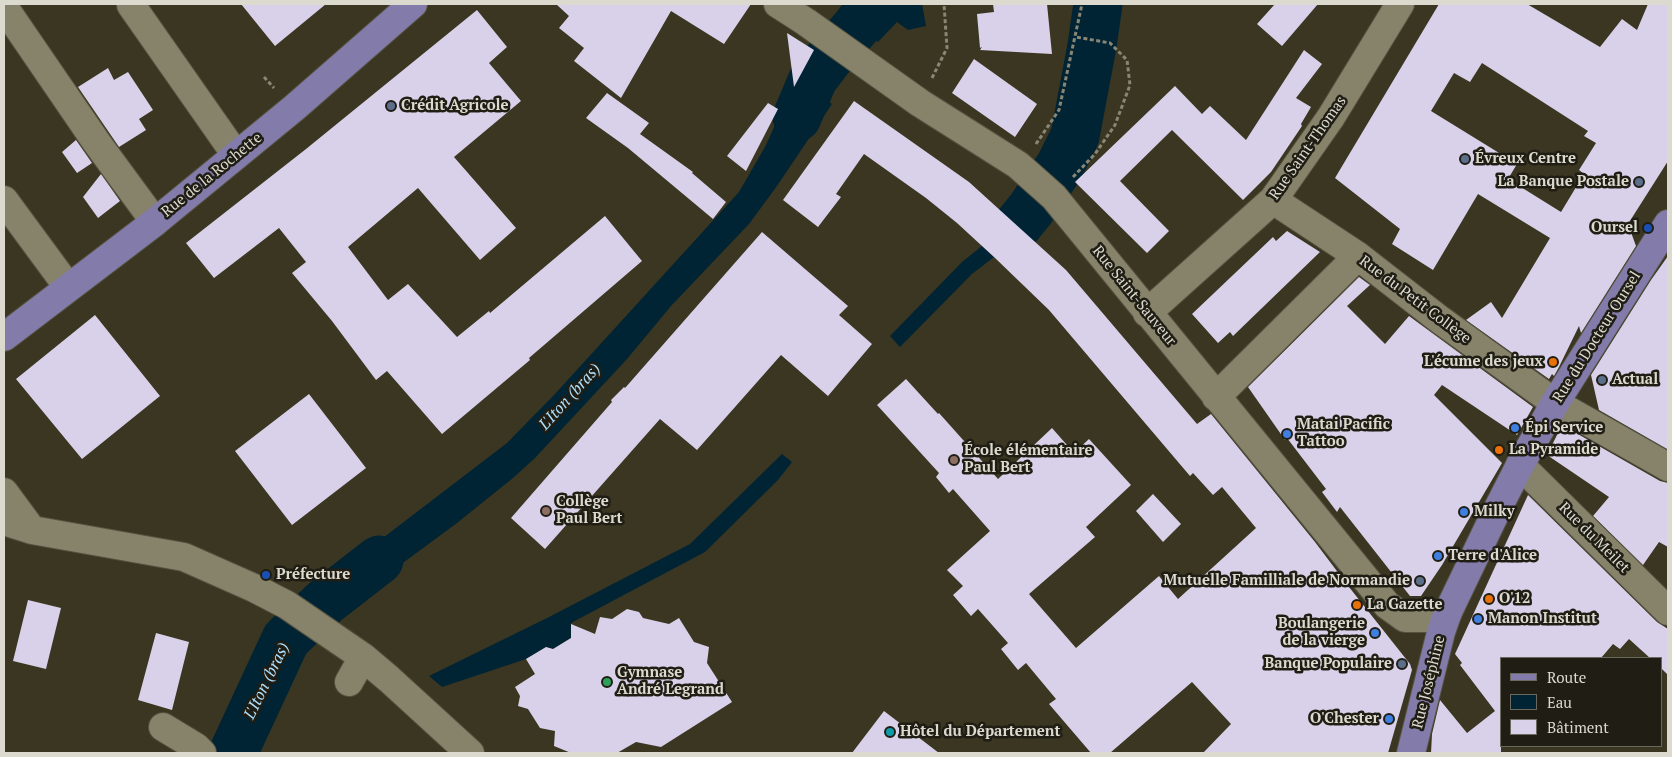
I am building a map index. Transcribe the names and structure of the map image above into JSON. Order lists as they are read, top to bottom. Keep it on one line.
{"streets":{"main road":["Rue de la Rochette","Rue du Docteur Oursel","Rue Joséphine"],"street":["Rue Saint-Thomas","Rue Saint-Sauveur","Rue du Petit Collège","Rue du Meilet"]},"crossings":[["Rue Saint-Thomas","Rue Saint-Sauveur"],["Rue Saint-Thomas","Rue du Petit Collège"],["Rue Saint-Sauveur","Rue du Docteur Oursel"],["Rue Saint-Sauveur","Rue Joséphine"],["Rue du Petit Collège","Rue du Docteur Oursel"],["Rue du Docteur Oursel","Rue du Meilet"],["Rue du Docteur Oursel","Rue Joséphine"]],"water":["L'Iton (bras)"],"places":["Crédit Agricole","Évreux Centre","La Banque Postale","Oursel","L'écume des jeux","Actual","Épi Service","Matai Pacific Tattoo","La Pyramide","École élémentaire Paul Bert","Collège Paul Bert","Milky","Terre d'Alice","Préfecture","Mutuelle Familliale de Normandie","O'12","La Gazette","Manon Institut","Boulangerie de la vierge","Banque Populaire","Gymnase André Legrand","O'Chester","Hôtel du Département"],"legend":["Route","Eau","Bâtiment"]}
